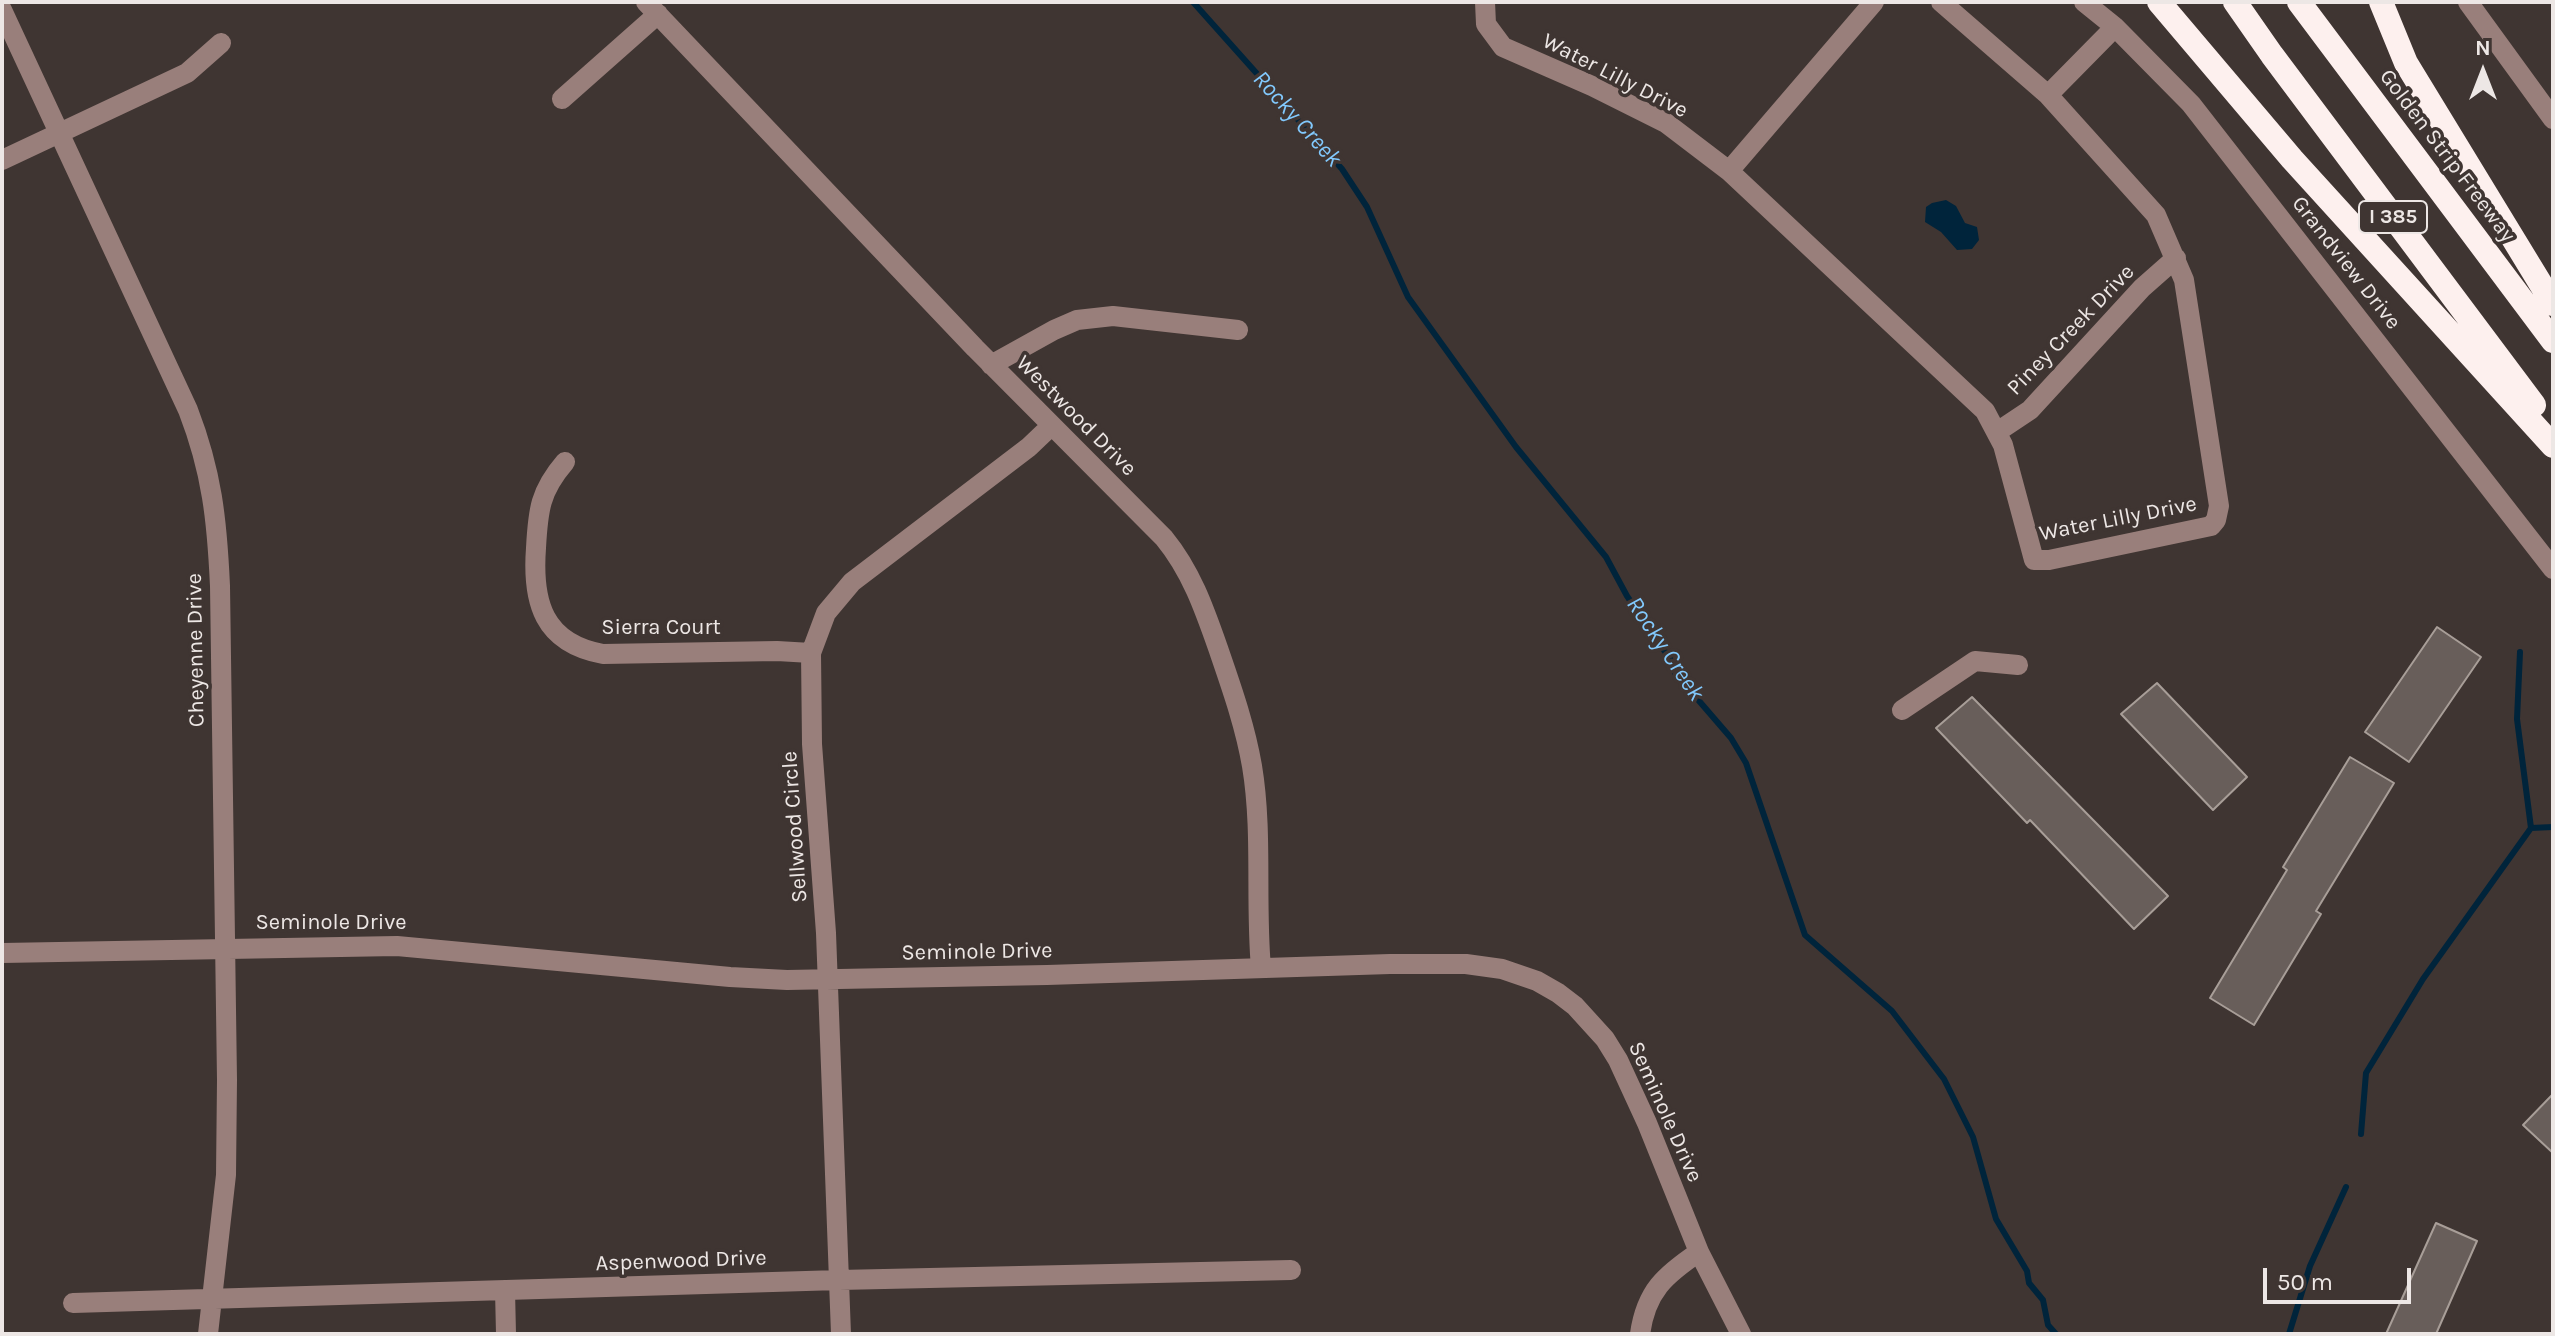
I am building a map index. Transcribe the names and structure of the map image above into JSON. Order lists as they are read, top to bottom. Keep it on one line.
{"streets":{"highway":["Golden Strip Freeway","I 385"],"street":["Water Lilly Drive","Grandview Drive","Piney Creek Drive","Westwood Drive","Sierra Court","Cheyenne Drive","Sellwood Circle","Seminole Drive","Aspenwood Drive"]},"crossings":[["Water Lilly Drive","Piney Creek Drive"],["Westwood Drive","Sellwood Circle"],["Westwood Drive","Seminole Drive"],["Sierra Court","Sellwood Circle"],["Cheyenne Drive","Seminole Drive"],["Cheyenne Drive","Aspenwood Drive"],["Sellwood Circle","Seminole Drive"],["Sellwood Circle","Aspenwood Drive"]],"water":["Rocky Creek"],"scale_bar":"50 m","north":"top"}
